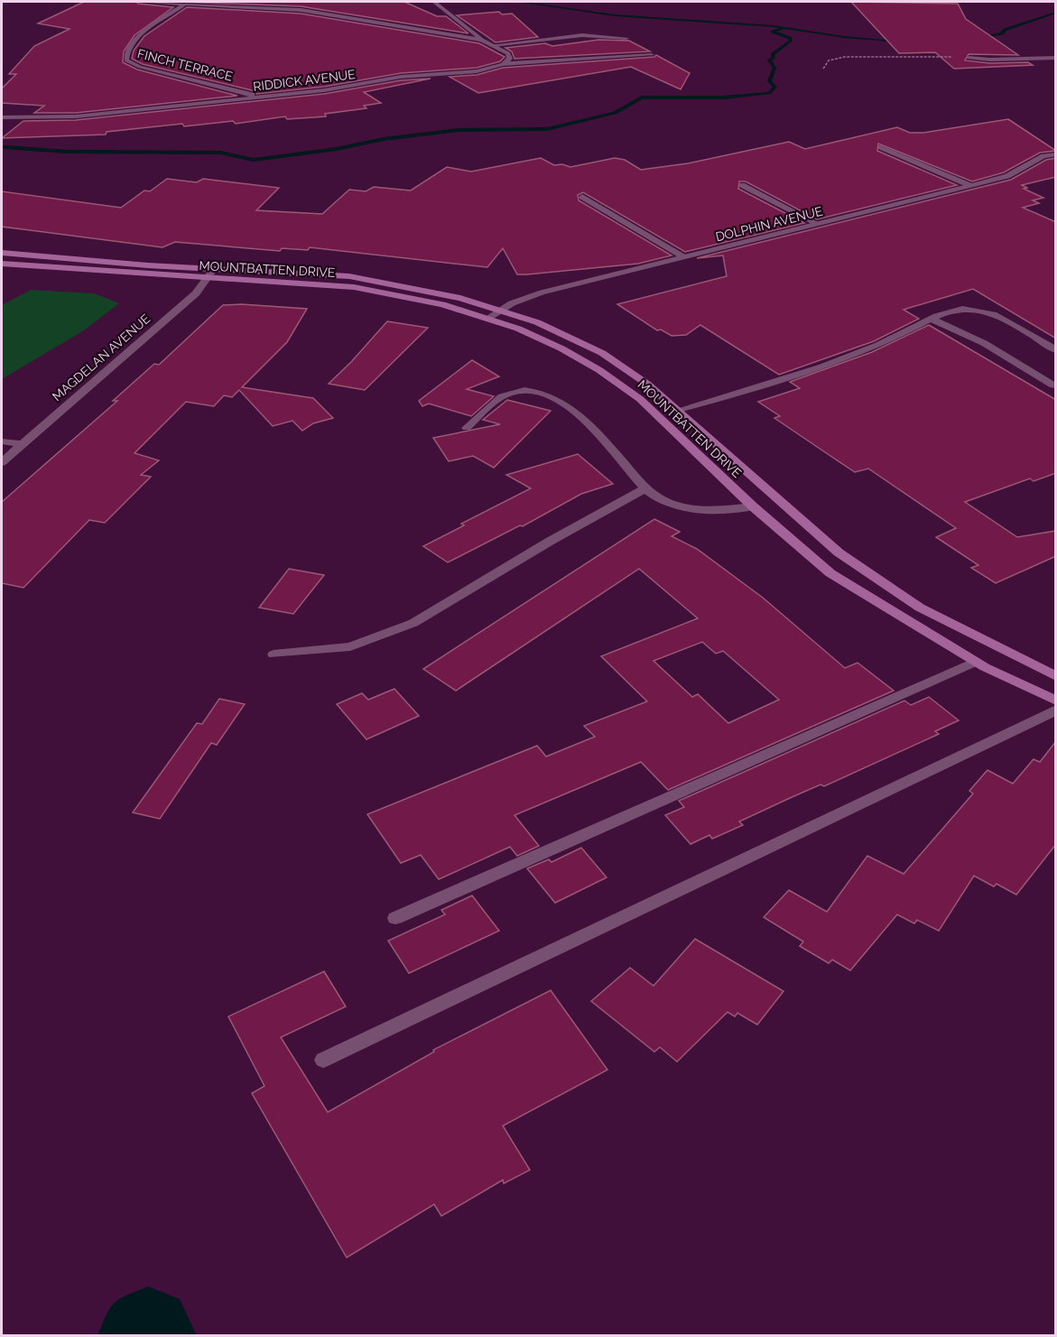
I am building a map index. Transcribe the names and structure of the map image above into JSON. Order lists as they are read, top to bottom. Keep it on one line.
{"streets":{"main road":["MOUNTBATTEN DRIVE"],"street":["FINCH TERRACE","RIDDICK AVENUE","DOLPHIN AVENUE","MAGDELAN AVENUE"]},"crossings":[["FINCH TERRACE","RIDDICK AVENUE"],["DOLPHIN AVENUE","MOUNTBATTEN DRIVE"],["MOUNTBATTEN DRIVE","MAGDELAN AVENUE"]]}
